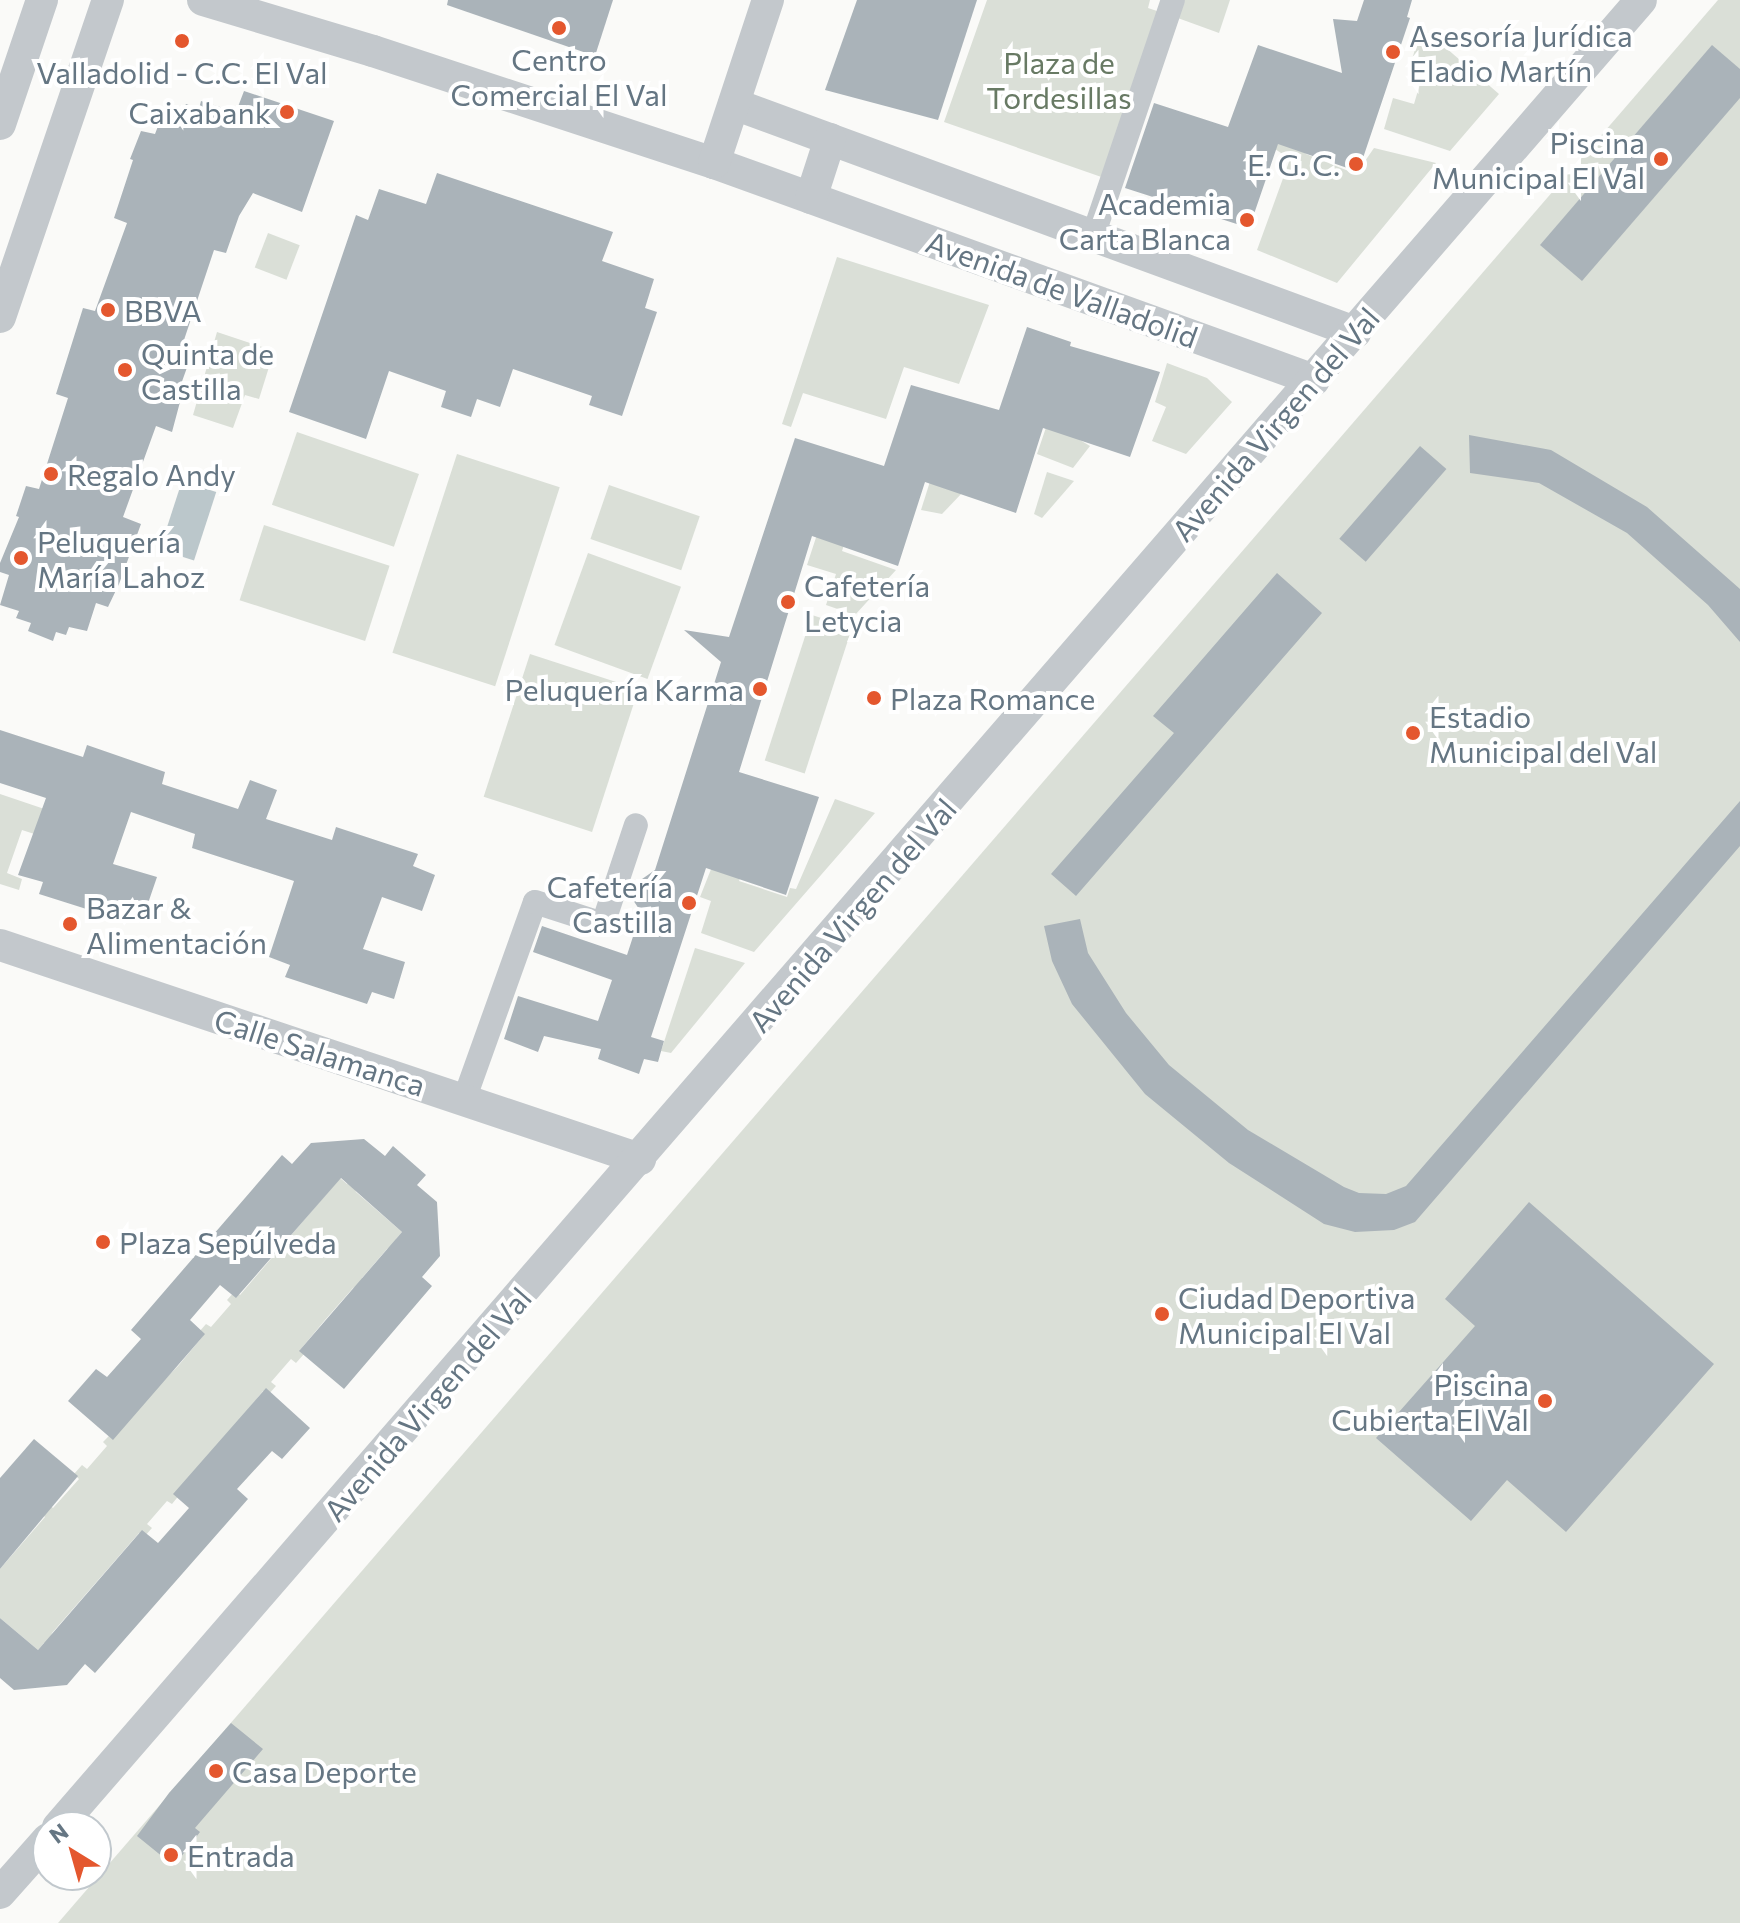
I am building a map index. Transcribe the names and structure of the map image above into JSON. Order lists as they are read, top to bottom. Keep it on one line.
{"streets":{"street":["Avenida de Valladolid","Avenida Virgen del Val","Calle Salamanca"]},"crossings":[["Avenida de Valladolid","Avenida Virgen del Val"],["Avenida Virgen del Val","Calle Salamanca"]],"parks":["Plaza de Tordesillas"],"places":["Centro Comercial El Val","Valladolid - C.C. El Val","Asesoría Jurídica Eladio Martín","Caixabank","Piscina Municipal El Val","E. G. C.","Academia Carta Blanca","BBVA","Quinta de Castilla","Regalo Andy","Peluquería María Lahoz","Cafetería Letycia","Peluquería Karma","Plaza Romance","Estadio Municipal del Val","Cafetería Castilla","Bazar & Alimentación","Plaza Sepúlveda","Ciudad Deportiva Municipal El Val","Piscina Cubierta El Val","Casa Deporte","Entrada"],"north":"top left"}
